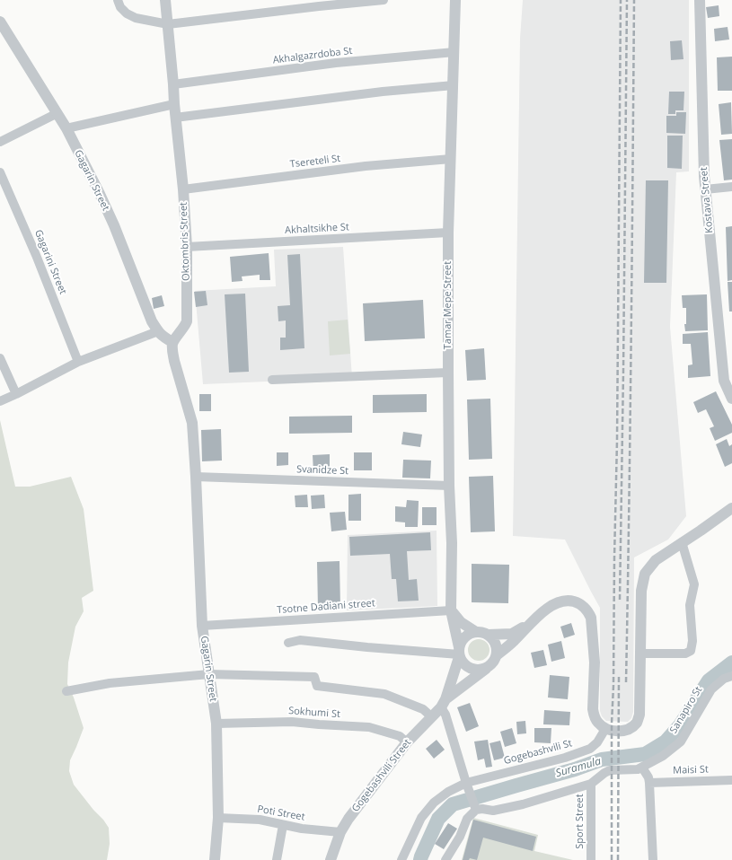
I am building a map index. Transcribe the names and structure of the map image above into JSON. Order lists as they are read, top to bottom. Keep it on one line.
{"streets":{"street":["Akhalgazrdoba St","Tsereteli St","Gagarin Street","Kostava Street","Akhaltsikhe St","Oktombris Street","Gagarini Street","Tamar Mepe Street","Svanidze St","Tsotne Dadiani street","Sanapiro St","Sokhumi St","Gogebashvili St","Maisi St","Gogebashvili Street","Poti Street","Sport Street"]},"crossings":[["Akhalgazrdoba St","Oktombris Street"],["Akhalgazrdoba St","Tamar Mepe Street"],["Tsereteli St","Oktombris Street"],["Tsereteli St","Tamar Mepe Street"],["Gagarin Street","Oktombris Street"],["Gagarin Street","Svanidze St"],["Gagarin Street","Tsotne Dadiani street"],["Gagarin Street","Sokhumi St"],["Gagarin Street","Poti Street"],["Akhaltsikhe St","Oktombris Street"],["Akhaltsikhe St","Tamar Mepe Street"],["Tamar Mepe Street","Svanidze St"],["Tamar Mepe Street","Tsotne Dadiani street"],["Tamar Mepe Street","Gogebashvili Street"],["Sokhumi St","Gogebashvili Street"],["Gogebashvili Street","Poti Street"]],"water":["Suramula"]}
